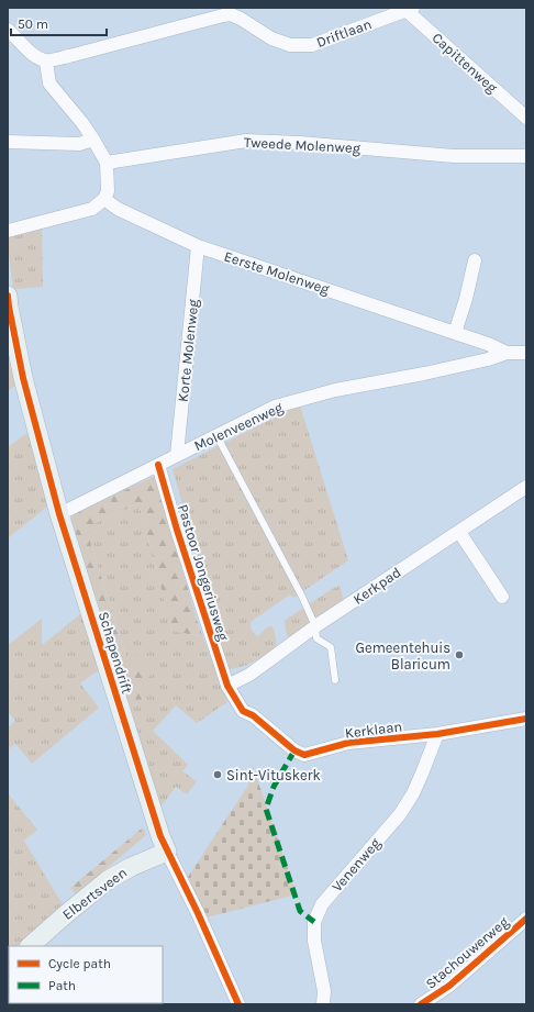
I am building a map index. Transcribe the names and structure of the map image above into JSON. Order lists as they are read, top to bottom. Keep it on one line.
{"streets":{"street":["Driftlaan","Capittenweg","Tweede Molenweg","Eerste Molenweg","Korte Molenweg","Molenveenweg","Pastoor Jongeriusweg","Kerkpad","Schapendrift","Kerklaan","Venenweg","Elbertsveen","Stachouwerweg"]},"crossings":[["Driftlaan","Capittenweg"],["Eerste Molenweg","Korte Molenweg"],["Eerste Molenweg","Molenveenweg"],["Korte Molenweg","Molenveenweg"],["Molenveenweg","Pastoor Jongeriusweg"],["Molenveenweg","Schapendrift"],["Pastoor Jongeriusweg","Kerkpad"],["Pastoor Jongeriusweg","Kerklaan"],["Kerkpad","Kerklaan"],["Schapendrift","Elbertsveen"],["Kerklaan","Venenweg"]],"places":["Gemeentehuis Blaricum","Sint-Vituskerk"],"legend":["Cycle path","Path"],"scale_bar":"50 m"}
